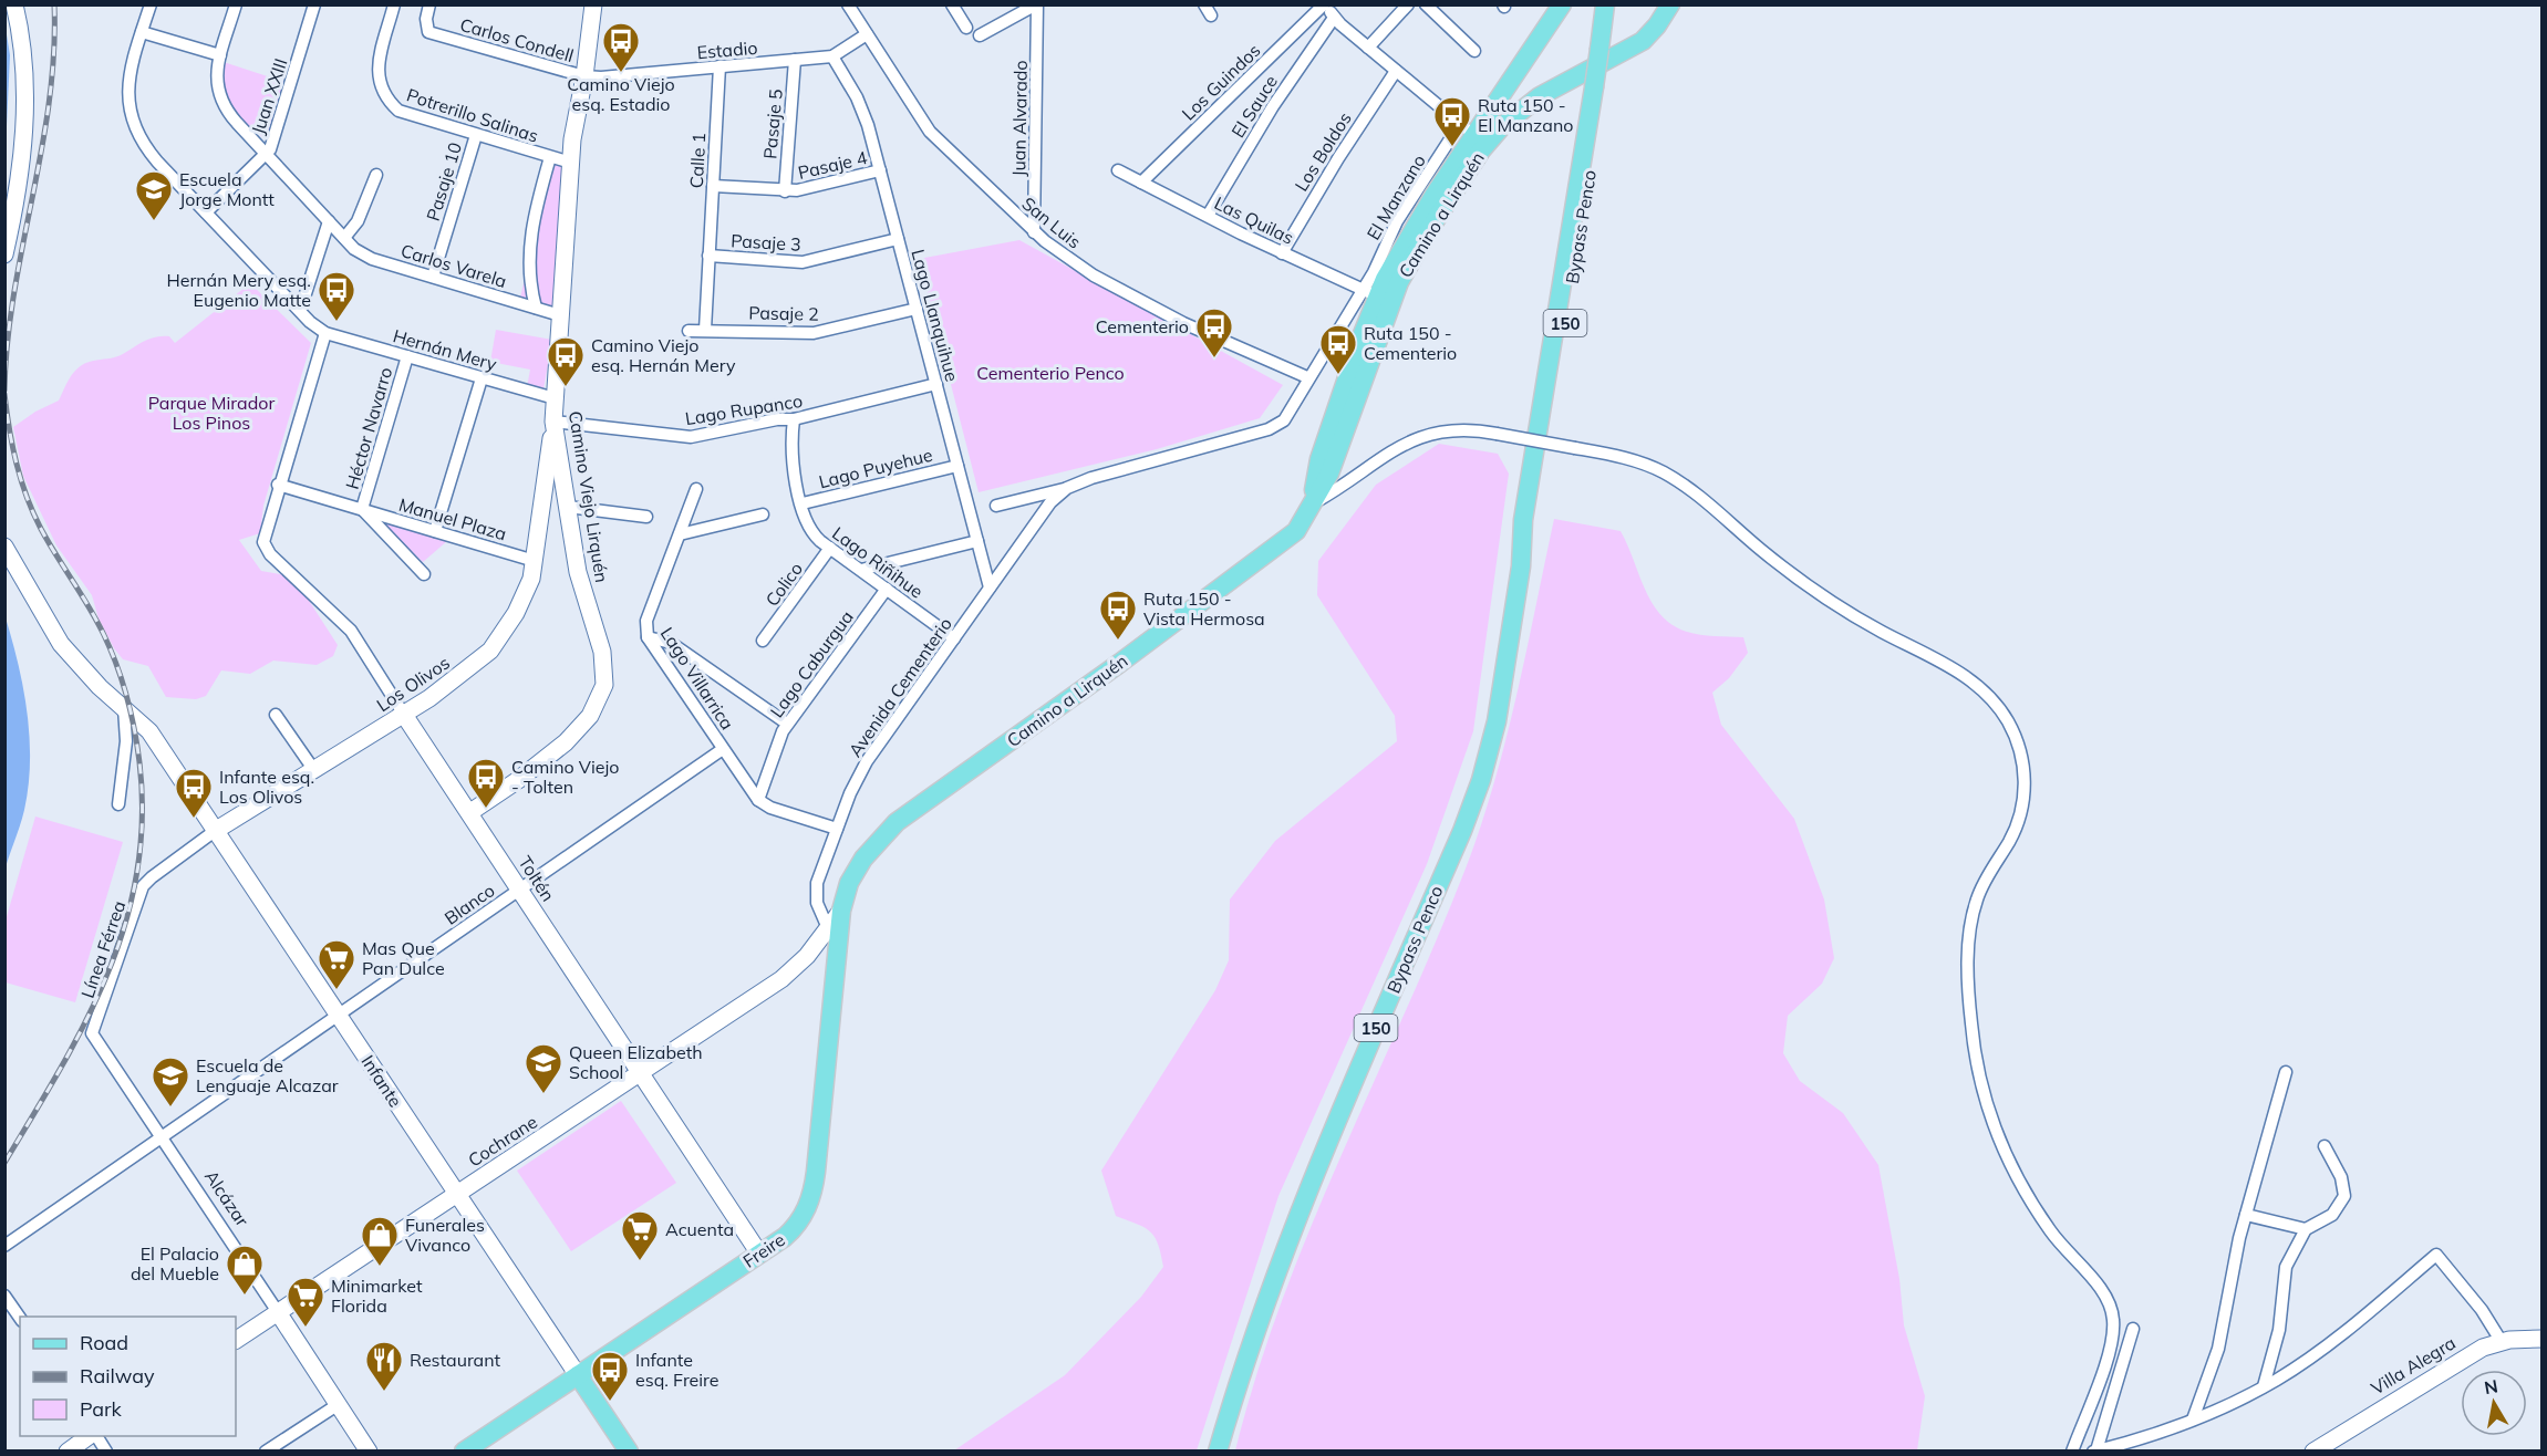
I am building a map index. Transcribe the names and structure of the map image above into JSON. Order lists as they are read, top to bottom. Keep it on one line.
{"streets":{"main road":["Camino a Lirquén","Bypass Penco","150","Infante","Freire"],"street":["Carlos Condell","Estadio","Los Guindos","Juan XXIII","El Sauce","Potrerillo Salinas","Juan Alvarado","Pasaje 5","Los Boldos","Calle 1","Pasaje 4","Pasaje 10","Las Quilas","San Luis","Pasaje 3","Carlos Varela","Pasaje 2","Lago Llanquihue","Hernán Mery","Lago Rupanco","Héctor Navarro","Lago Puyehue","Camino Viejo Lirquén","Manuel Plaza","Lago Riñihue","Colico","Lago Caburgua","Lago Villarrica","Los Olivos","Avenida Cementerio","Toltén","Blanco","Línea Férrea","Cochrane","Alcázar","Villa Alegra"]},"crossings":[["Carlos Condell","Estadio"],["Carlos Condell","Camino Viejo Lirquén"],["Estadio","Pasaje 5"],["Estadio","Calle 1"],["Estadio","San Luis"],["Estadio","Lago Llanquihue"],["Estadio","Camino Viejo Lirquén"],["Los Guindos","Las Quilas"],["Juan XXIII","Carlos Varela"],["El Sauce","Las Quilas"],["Potrerillo Salinas","Pasaje 10"],["Potrerillo Salinas","Camino Viejo Lirquén"],["Juan Alvarado","San Luis"],["Pasaje 5","Pasaje 4"],["Los Boldos","Las Quilas"],["Calle 1","Pasaje 4"],["Calle 1","Pasaje 3"],["Calle 1","Pasaje 2"],["Pasaje 4","Lago Llanquihue"],["Pasaje 10","Carlos Varela"],["Camino a Lirquén","Las Quilas"],["Camino a Lirquén","Avenida Cementerio"],["Camino a Lirquén","Cochrane"],["Camino a Lirquén","Freire"],["Las Quilas","Avenida Cementerio"],["San Luis","Avenida Cementerio"],["Pasaje 3","Lago Llanquihue"],["Carlos Varela","Camino Viejo Lirquén"],["Pasaje 2","Lago Llanquihue"],["Lago Llanquihue","Lago Rupanco"],["Lago Llanquihue","Lago Puyehue"],["Lago Llanquihue","Avenida Cementerio"],["Hernán Mery","Héctor Navarro"],["Hernán Mery","Camino Viejo Lirquén"],["Lago Rupanco","Camino Viejo Lirquén"],["Lago Rupanco","Lago Riñihue"],["Lago Rupanco","Los Olivos"],["Héctor Navarro","Manuel Plaza"],["Lago Puyehue","Lago Riñihue"],["Camino Viejo Lirquén","Los Olivos"],["Camino Viejo Lirquén","Toltén"],["Manuel Plaza","Los Olivos"],["Manuel Plaza","Toltén"],["Lago Riñihue","Colico"],["Lago Riñihue","Lago Caburgua"],["Lago Riñihue","Avenida Cementerio"],["Lago Caburgua","Lago Villarrica"],["Lago Villarrica","Blanco"],["Los Olivos","Toltén"],["Los Olivos","Línea Férrea"],["Los Olivos","Infante"],["Avenida Cementerio","Cochrane"],["Toltén","Blanco"],["Toltén","Cochrane"],["Toltén","Freire"],["Blanco","Infante"],["Blanco","Alcázar"],["Línea Férrea","Alcázar"],["Infante","Cochrane"],["Infante","Freire"],["Cochrane","Alcázar"],["Cochrane","Freire"]],"parks":["Cementerio Penco","Parque Mirador Los Pinos"],"places":{"bus stop":["Camino Viejo esq. Estadio","Ruta 150 - El Manzano","Hernán Mery esq. Eugenio Matte","Cementerio","Ruta 150 - Cementerio","Camino Viejo esq. Hernán Mery","Ruta 150 - Vista Hermosa","Camino Viejo - Tolten","Infante esq. Los Olivos","Infante esq. Freire"],"school or university":["Escuela Jorge Montt","Queen Elizabeth School","Escuela de Lenguaje Alcazar"],"supermarket":["Mas Que Pan Dulce","Acuenta","Minimarket Florida"],"shop":["Funerales Vivanco","El Palacio del Mueble"],"restaurant":["Restaurant"]},"legend":["Road","Railway","Park"],"north":"top"}
